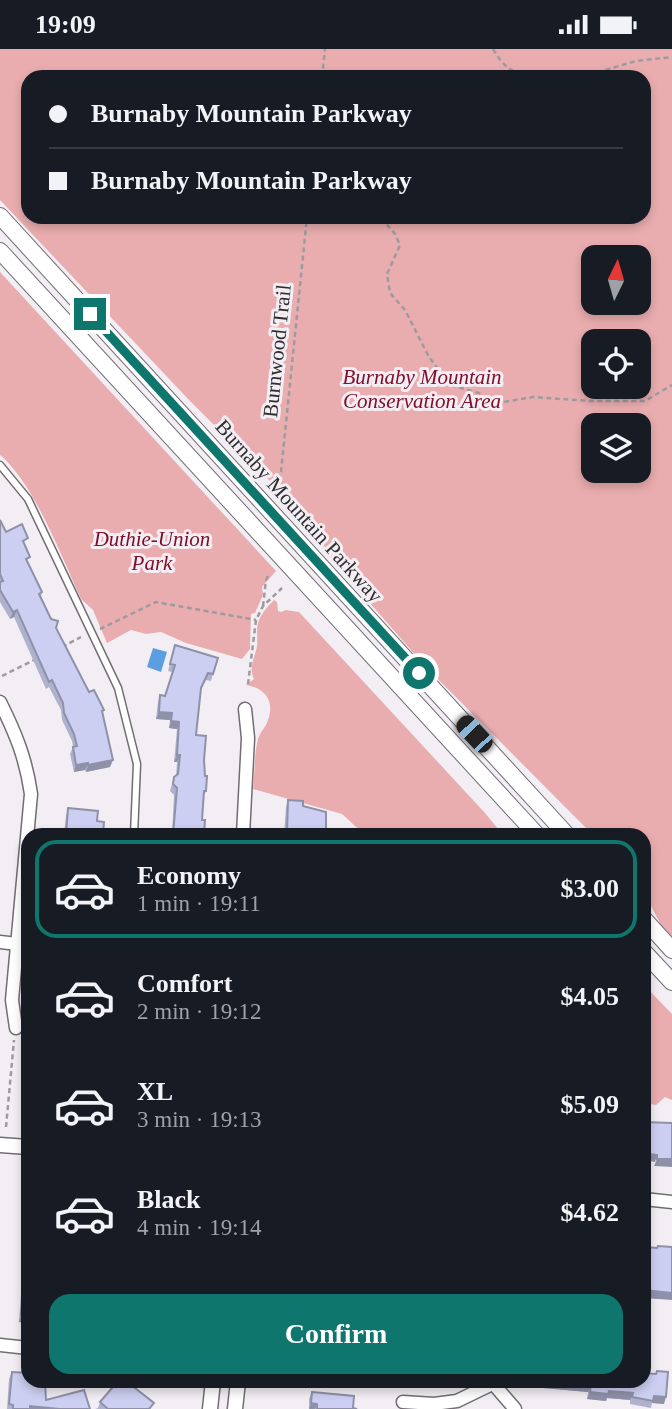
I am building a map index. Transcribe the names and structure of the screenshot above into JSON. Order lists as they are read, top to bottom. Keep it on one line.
{"streets":{"main road":["Burnaby Mountain Parkway"],"path":["Burnwood Trail"]},"parks":["Burnaby Mountain Conservation Area","Duthie-Union Park"],"north":"top","page":{"status":"19:09","banner":["Burnaby Mountain Parkway","Burnaby Mountain Parkway"],"list":[{"name":"Economy","note":"1 min · 19:11","value":"$3.00"},{"name":"Comfort","note":"2 min · 19:12","value":"$4.05"},{"name":"XL","note":"3 min · 19:13","value":"$5.09"},{"name":"Black","note":"4 min · 19:14","value":"$4.62"}],"buttons":"Confirm"}}
